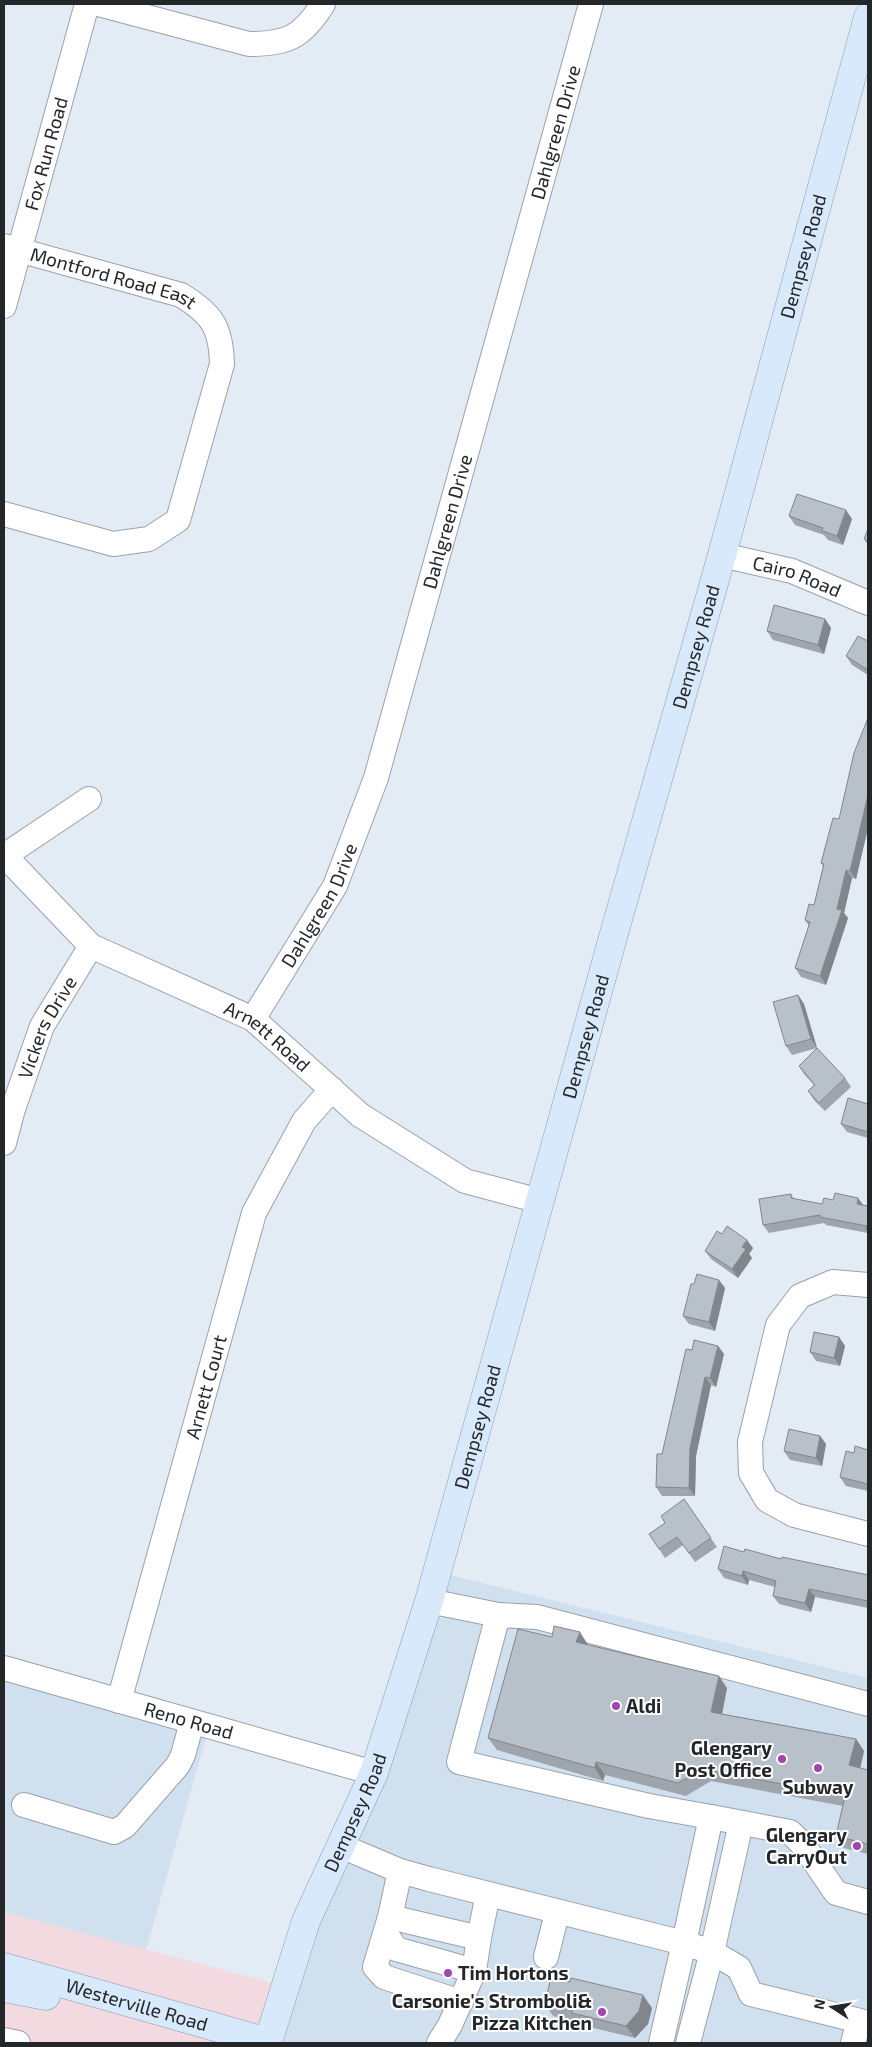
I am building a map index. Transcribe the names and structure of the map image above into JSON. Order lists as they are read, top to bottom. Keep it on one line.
{"streets":{"main road":["Dempsey Road","Westerville Road"],"street":["Dahlgreen Drive","Fox Run Road","Montford Road East","Cairo Road","Vickers Drive","Arnett Road","Arnett Court","Reno Road"]},"crossings":[["Dahlgreen Drive","Arnett Road"],["Fox Run Road","Montford Road East"],["Dempsey Road","Cairo Road"],["Dempsey Road","Arnett Road"],["Dempsey Road","Reno Road"],["Dempsey Road","Westerville Road"],["Vickers Drive","Arnett Road"],["Arnett Road","Arnett Court"],["Arnett Court","Reno Road"]],"places":["Aldi","Glengary Post Office","Subway","Glengary CarryOut","Tim Hortons","Carsonie's Stromboli& Pizza Kitchen"],"north":"left"}
